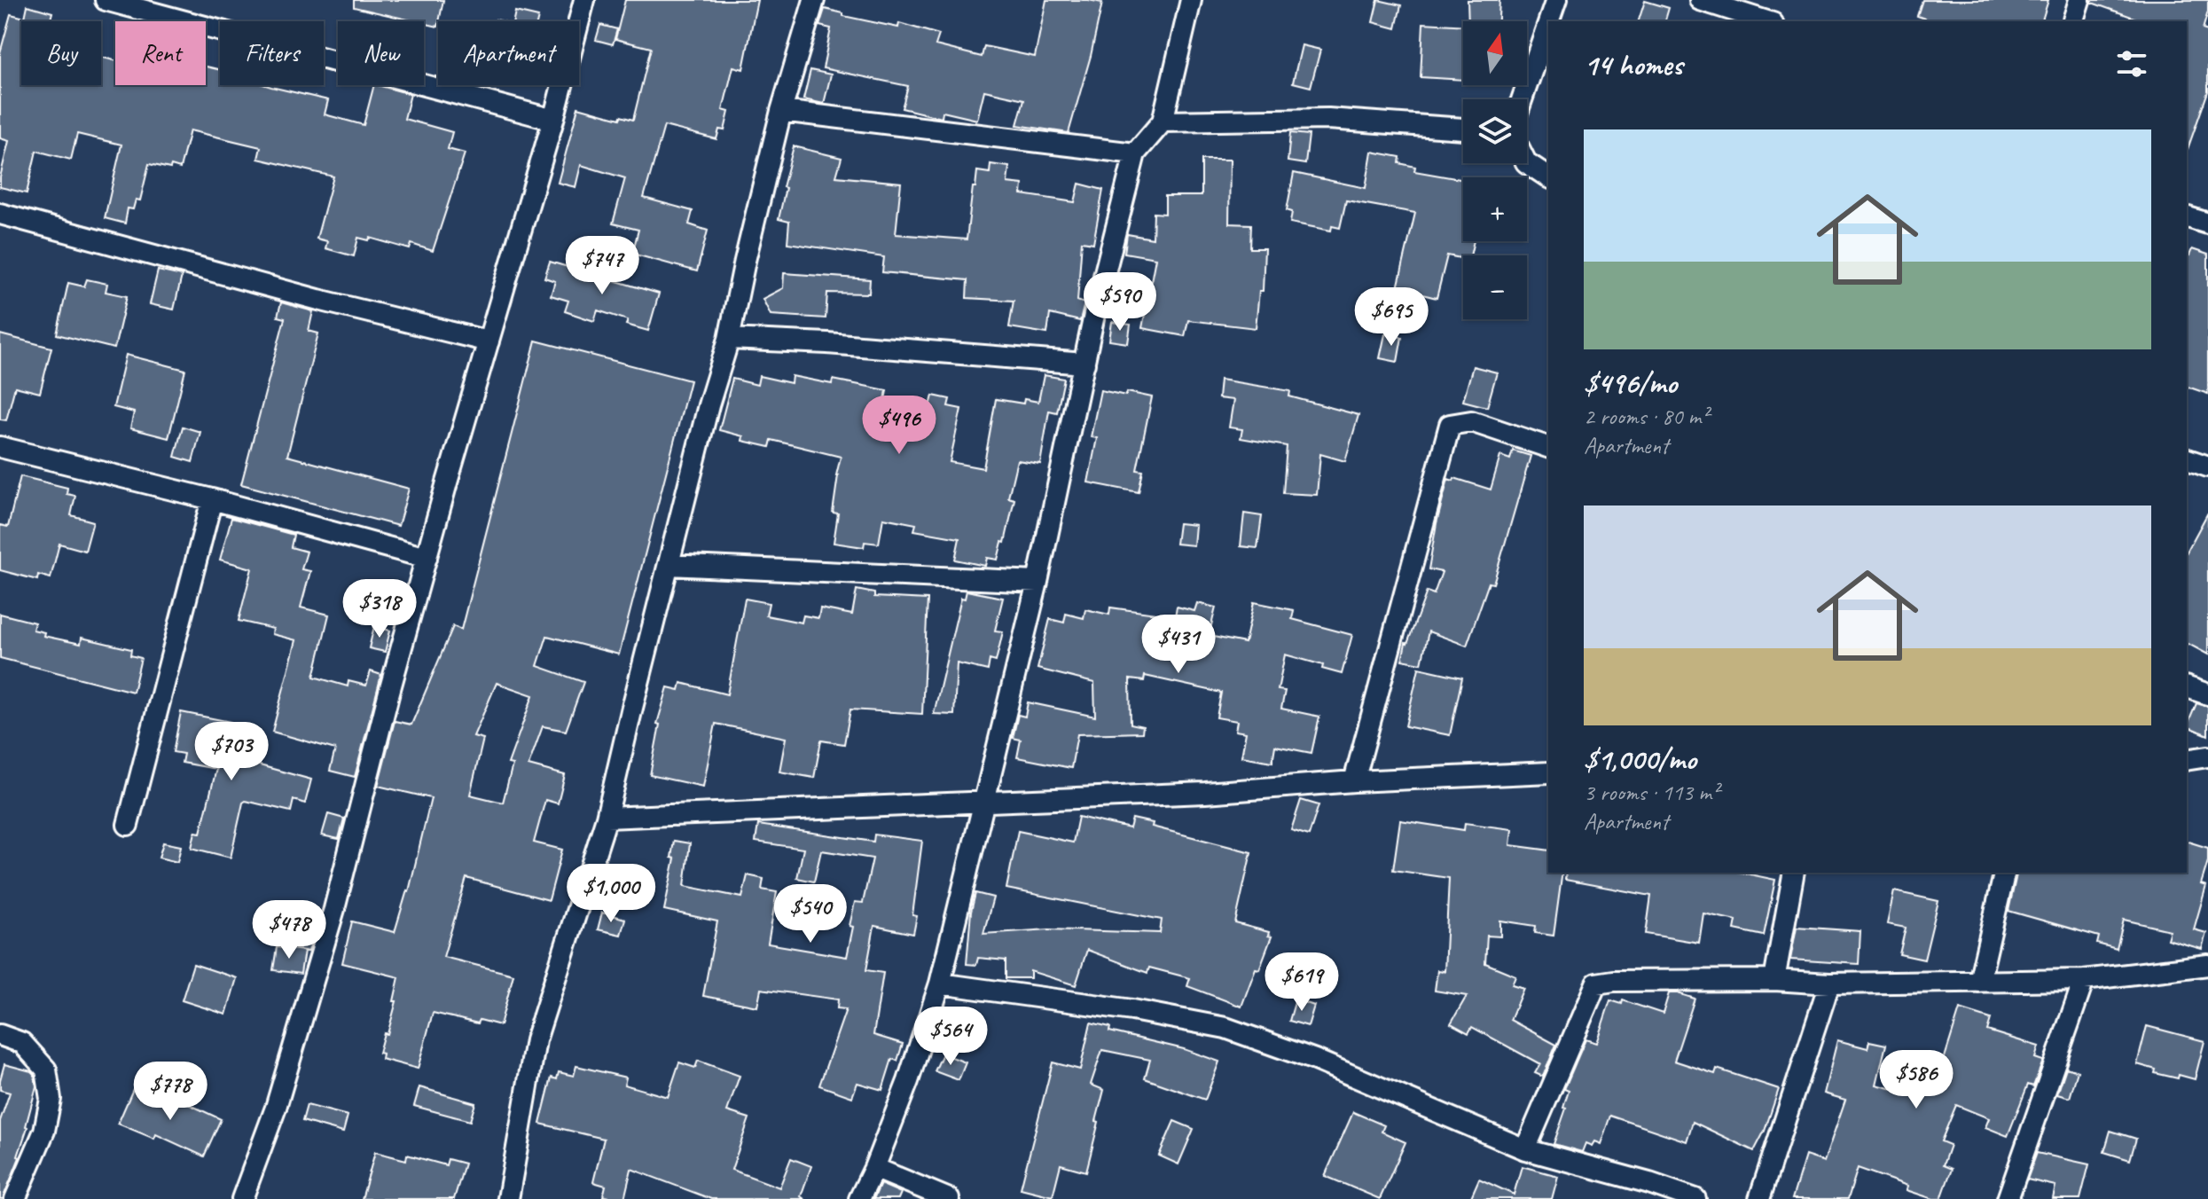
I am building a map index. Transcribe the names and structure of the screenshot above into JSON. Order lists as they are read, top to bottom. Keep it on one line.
{"north":"top","page":{"map_buttons":["+","−"],"chip":["Buy","Rent","Filters","New","Apartment"],"heading":"14 homes","list":[{"name":"$496/mo","note":"2 rooms · 80 m² · Apartment"},{"name":"$1,000/mo","note":"3 rooms · 113 m² · Apartment"}],"price":["$747","$590","$695","$496","$318","$431","$703","$1,000","$540","$478","$619","$564","$586","$778"]}}
